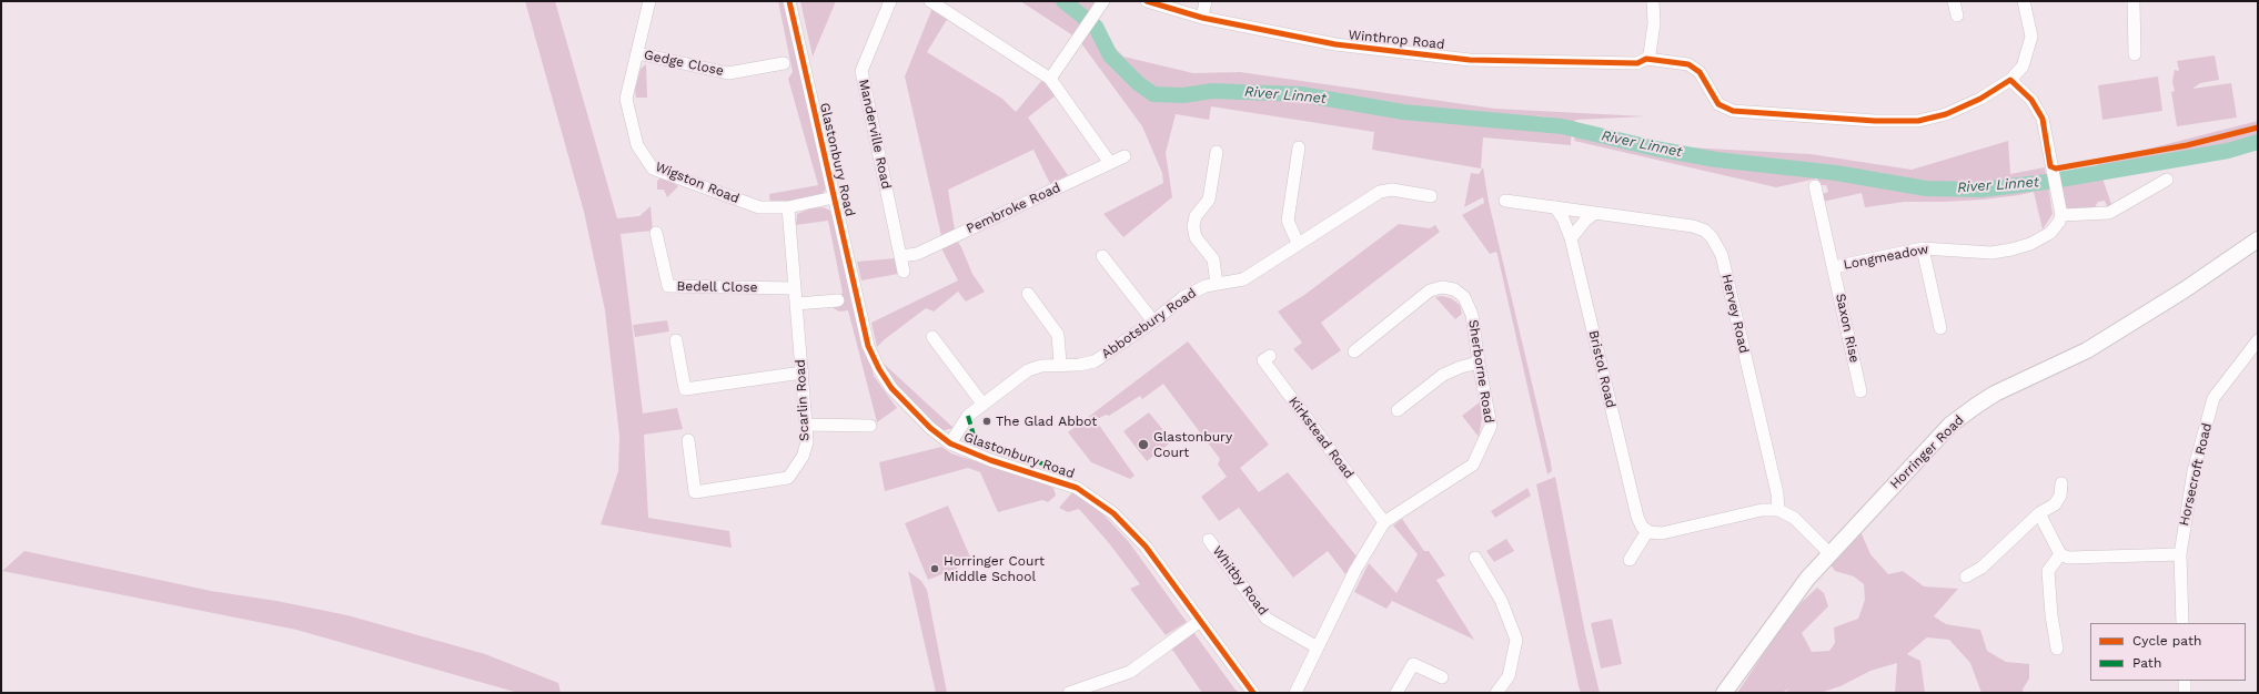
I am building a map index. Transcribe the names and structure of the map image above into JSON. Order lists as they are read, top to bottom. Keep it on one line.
{"streets":{"main road":["Horringer Road"],"street":["Winthrop Road","Gedge Close","Manderville Road","Glastonbury Road","Wigston Road","Pembroke Road","Longmeadow","Bedell Close","Hervey Road","Abbotsbury Road","Saxon Rise","Bristol Road","Sherborne Road","Scarlin Road","Kirkstead Road","Horsecroft Road","Whitby Road"]},"crossings":[["Gedge Close","Wigston Road"],["Manderville Road","Pembroke Road"],["Glastonbury Road","Wigston Road"],["Glastonbury Road","Abbotsbury Road"],["Wigston Road","Scarlin Road"],["Longmeadow","Saxon Rise"],["Bedell Close","Scarlin Road"],["Hervey Road","Bristol Road"],["Sherborne Road","Kirkstead Road"],["Sherborne Road","Whitby Road"]],"water":["River Linnet"],"places":["The Glad Abbot","Glastonbury Court","Horringer Court Middle School"],"legend":["Cycle path","Path"]}
